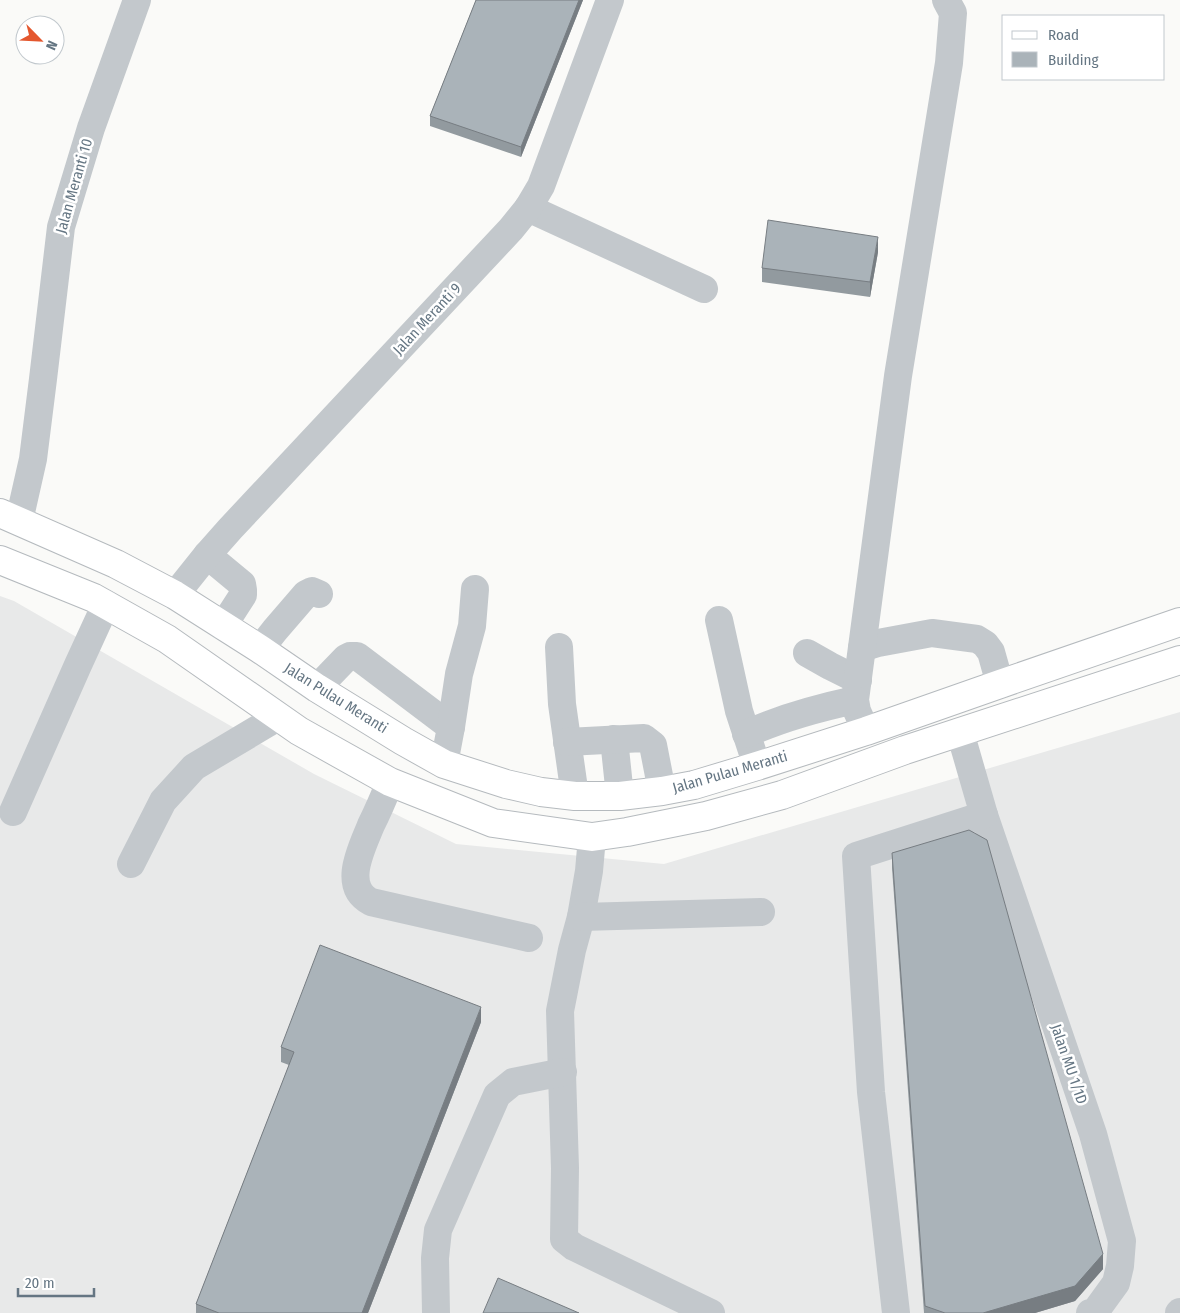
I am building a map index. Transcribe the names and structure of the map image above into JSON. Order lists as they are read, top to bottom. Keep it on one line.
{"streets":{"main road":["Jalan Pulau Meranti"],"street":["Jalan Meranti 10","Jalan Meranti 9","Jalan MU 1/1D"]},"crossings":[["Jalan Meranti 10","Jalan Pulau Meranti"],["Jalan Meranti 9","Jalan Pulau Meranti"]],"legend":["Road","Building"],"scale_bar":"20 m","north":"bottom right"}
